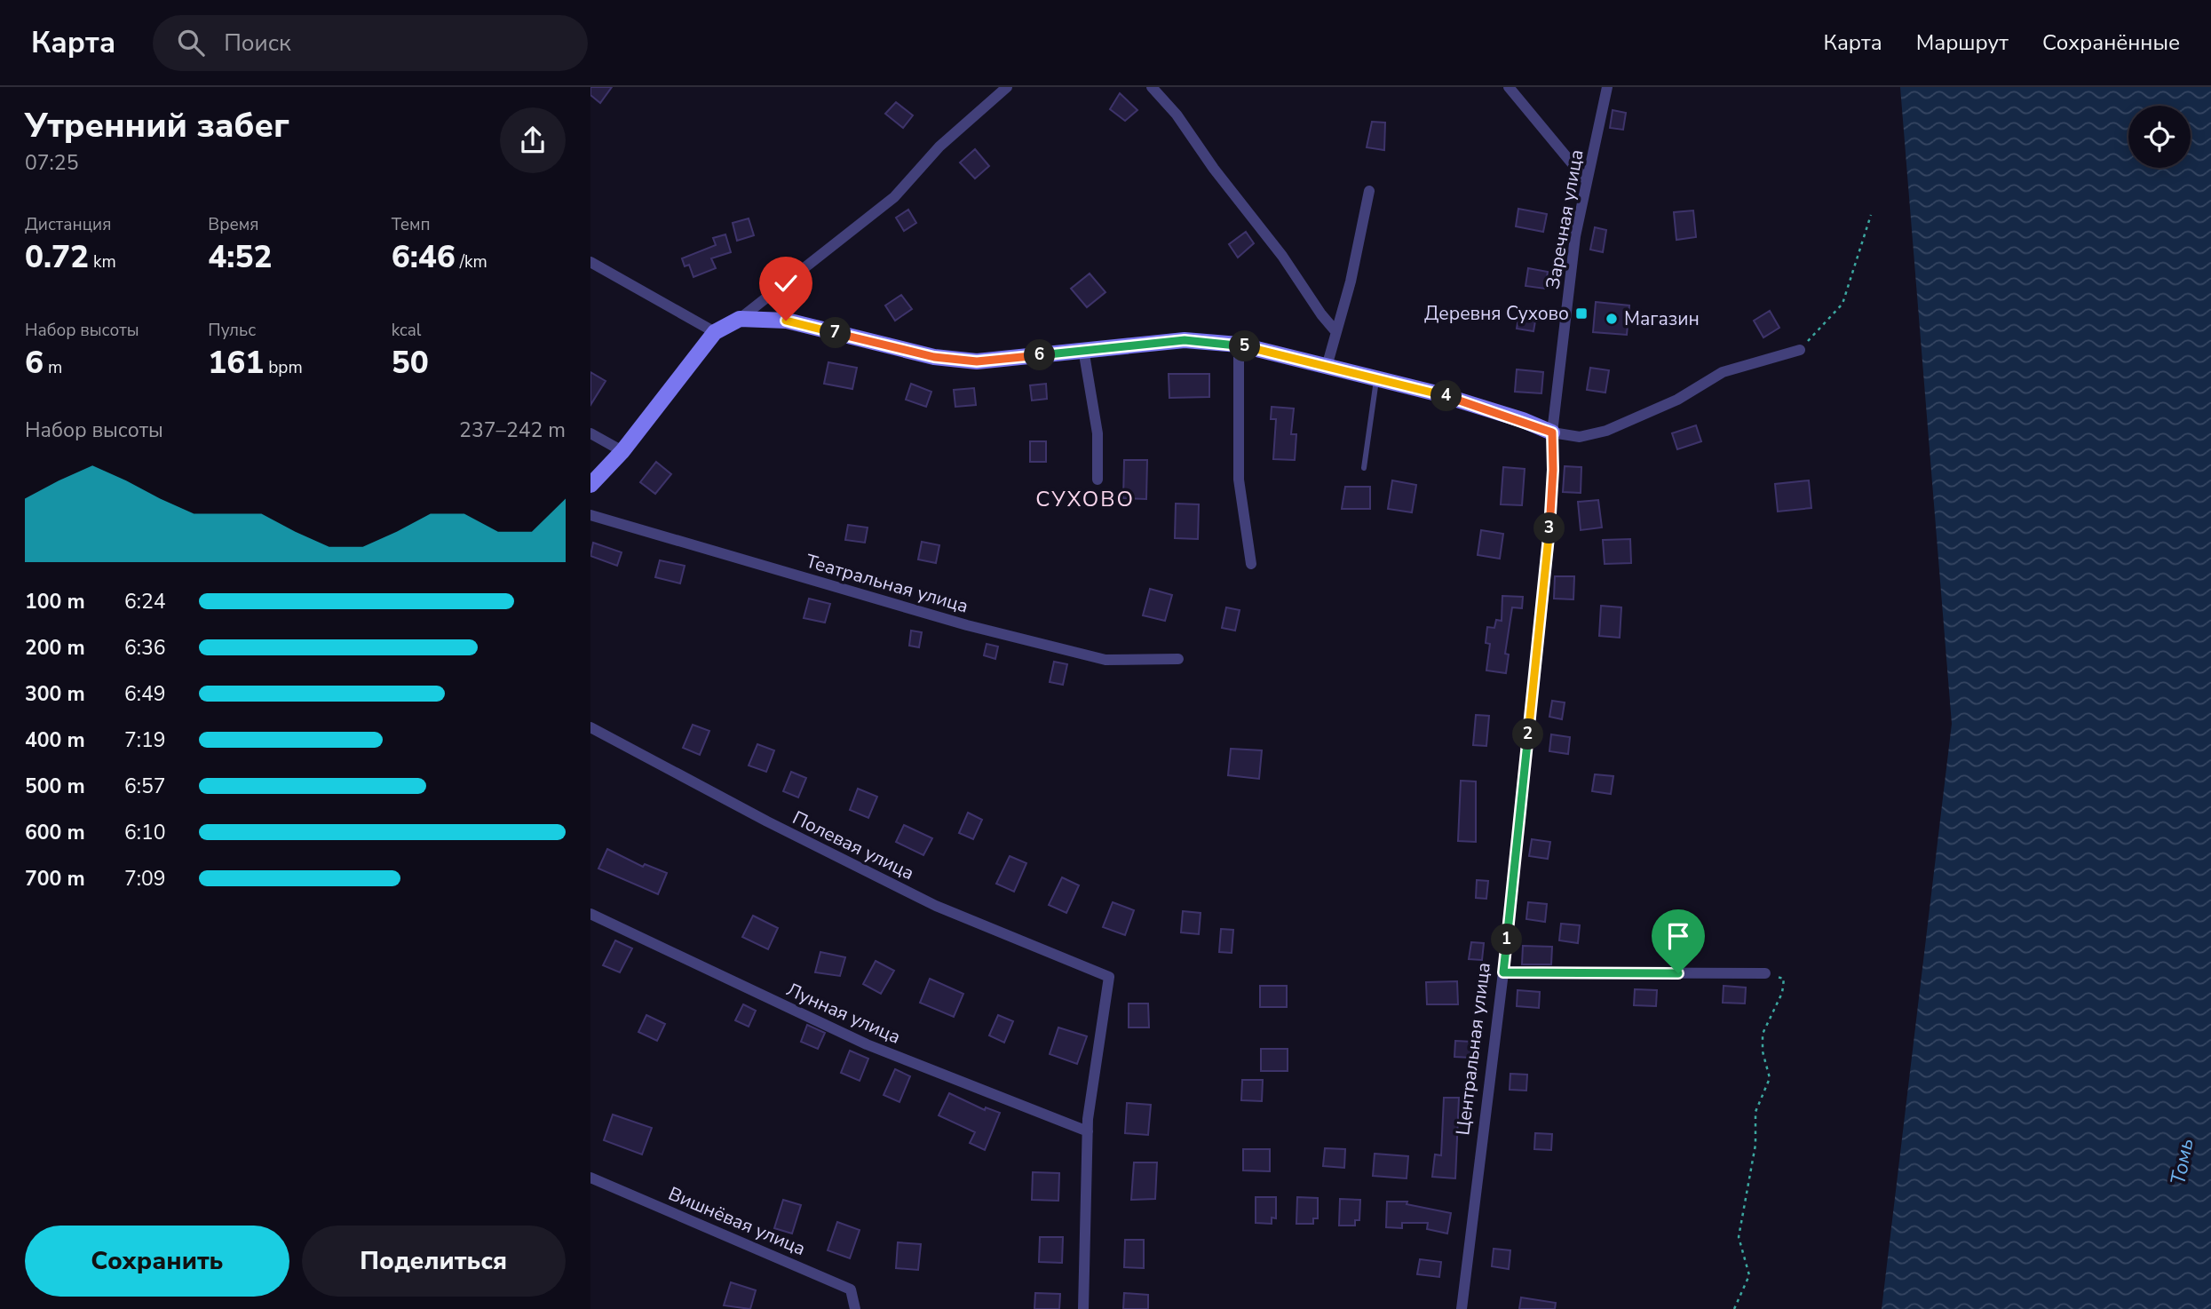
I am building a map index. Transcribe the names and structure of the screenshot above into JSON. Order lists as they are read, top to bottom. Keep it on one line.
{"streets":{"street":["Заречная улица","Театральная улица","Полевая улица","Лунная улица","Центральная улица","Вишнёвая улица"]},"crossings":[["Заречная улица","Центральная улица"],["Полевая улица","Лунная улица"]],"districts":["СУХОВО"],"water":["Томь"],"places":{"transit":["Деревня Сухово"],"other":["Магазин"]},"page":{"header":"Карта","search":"Поиск","nav":["Карта","Маршрут","Сохранённые"],"heading":["Утренний забег","07:25"],"stats":[["Дистанция","0.72 km"],["Время","4:52"],["Темп","6:46 /km"],["Набор высоты","6 m"],["Пульс","161 bpm"],["kcal","50"]],"pins":["7","5","6","4","3","2","1"],"chart":["Набор высоты","237–242 m"],"list":[{"name":"100 m","note":"6:24"},{"name":"200 m","note":"6:36"},{"name":"300 m","note":"6:49"},{"name":"400 m","note":"7:19"},{"name":"500 m","note":"6:57"},{"name":"600 m","note":"6:10"},{"name":"700 m","note":"7:09"}],"buttons":["Сохранить","Поделиться"]}}
